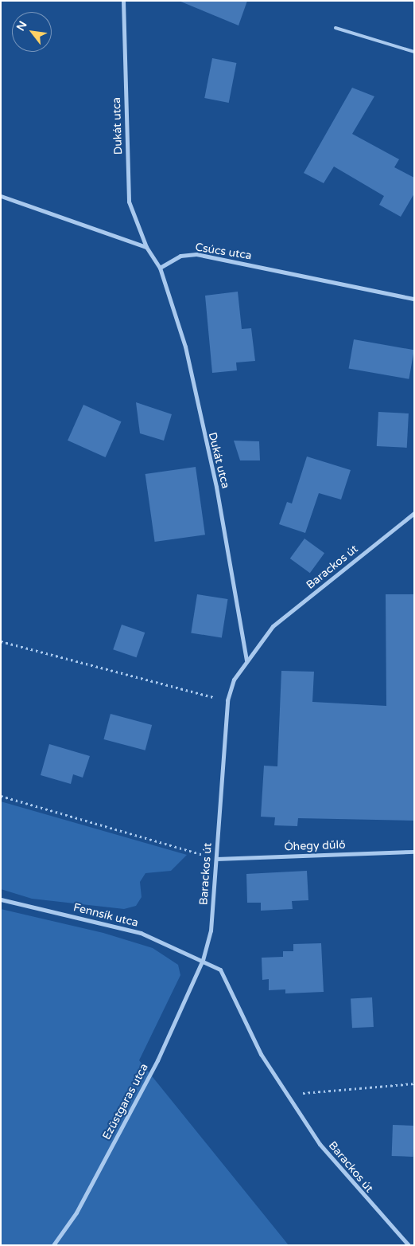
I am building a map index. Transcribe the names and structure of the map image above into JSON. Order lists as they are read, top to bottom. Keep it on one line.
{"streets":{"street":["Dukát utca","Csúcs utca","Barackos út","Óhegy dűlő","Fennsík utca","Ezüstgaras utca"]},"crossings":[["Dukát utca","Csúcs utca"],["Dukát utca","Barackos út"],["Barackos út","Óhegy dűlő"],["Barackos út","Fennsík utca"],["Barackos út","Ezüstgaras utca"],["Fennsík utca","Ezüstgaras utca"]],"north":"top left"}
